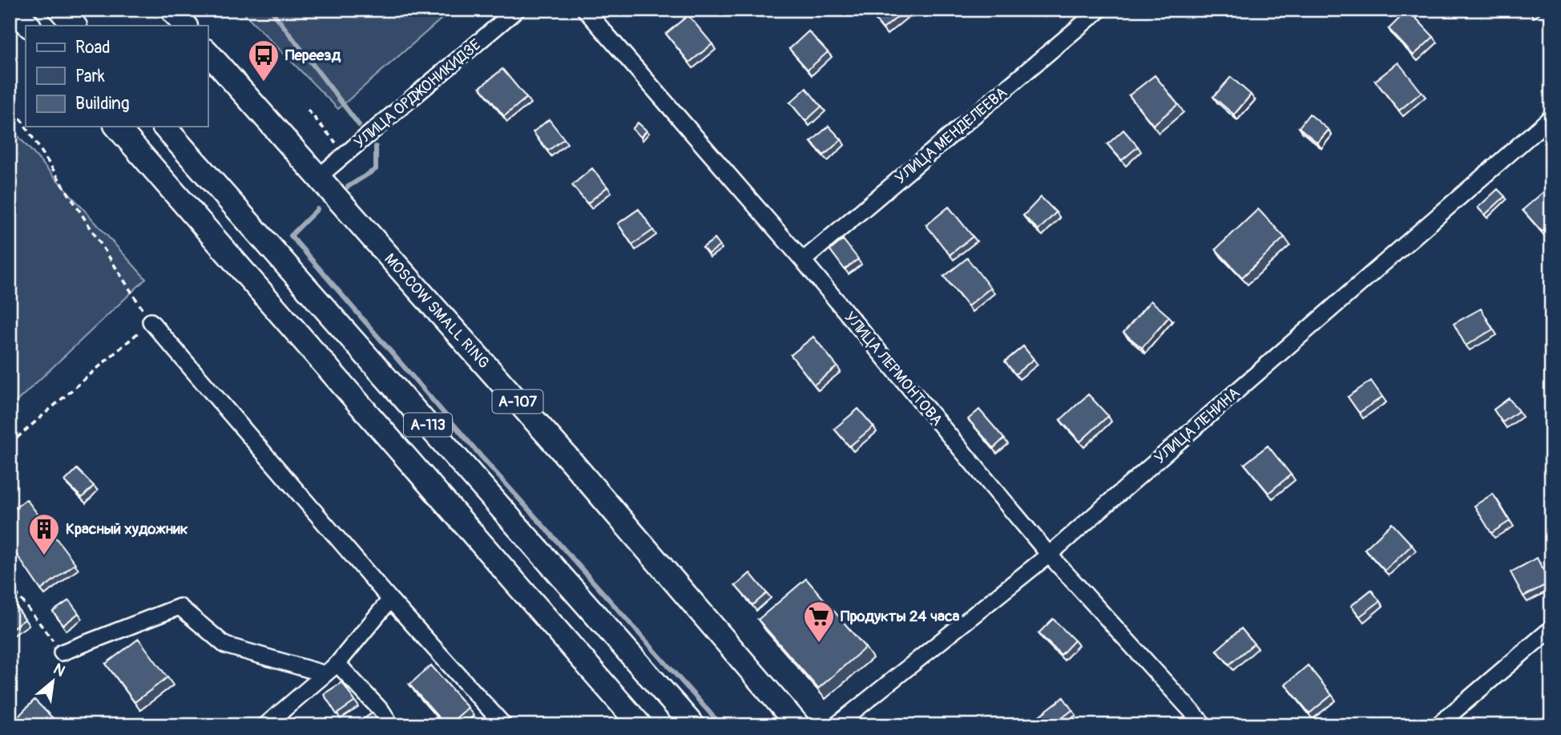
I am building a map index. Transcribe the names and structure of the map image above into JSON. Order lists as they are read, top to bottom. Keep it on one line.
{"streets":{"highway":["MOSCOW SMALL RING","А-107","А-113"],"street":["УЛИЦА ОРДЖОНИКИДЗЕ","УЛИЦА МЕНДЕЛЕЕВА","УЛИЦА ЛЕРМОНТОВА","УЛИЦА ЛЕНИНА"]},"crossings":[["УЛИЦА ОРДЖОНИКИДЗЕ","MOSCOW SMALL RING"],["УЛИЦА МЕНДЕЛЕЕВА","УЛИЦА ЛЕРМОНТОВА"],["УЛИЦА ЛЕРМОНТОВА","УЛИЦА ЛЕНИНА"]],"places":{"bus stop":["Переезд"],"building":["Красный художник"],"supermarket":["Продукты 24 часа"]},"legend":["Road","Park","Building"],"north":"top right"}
